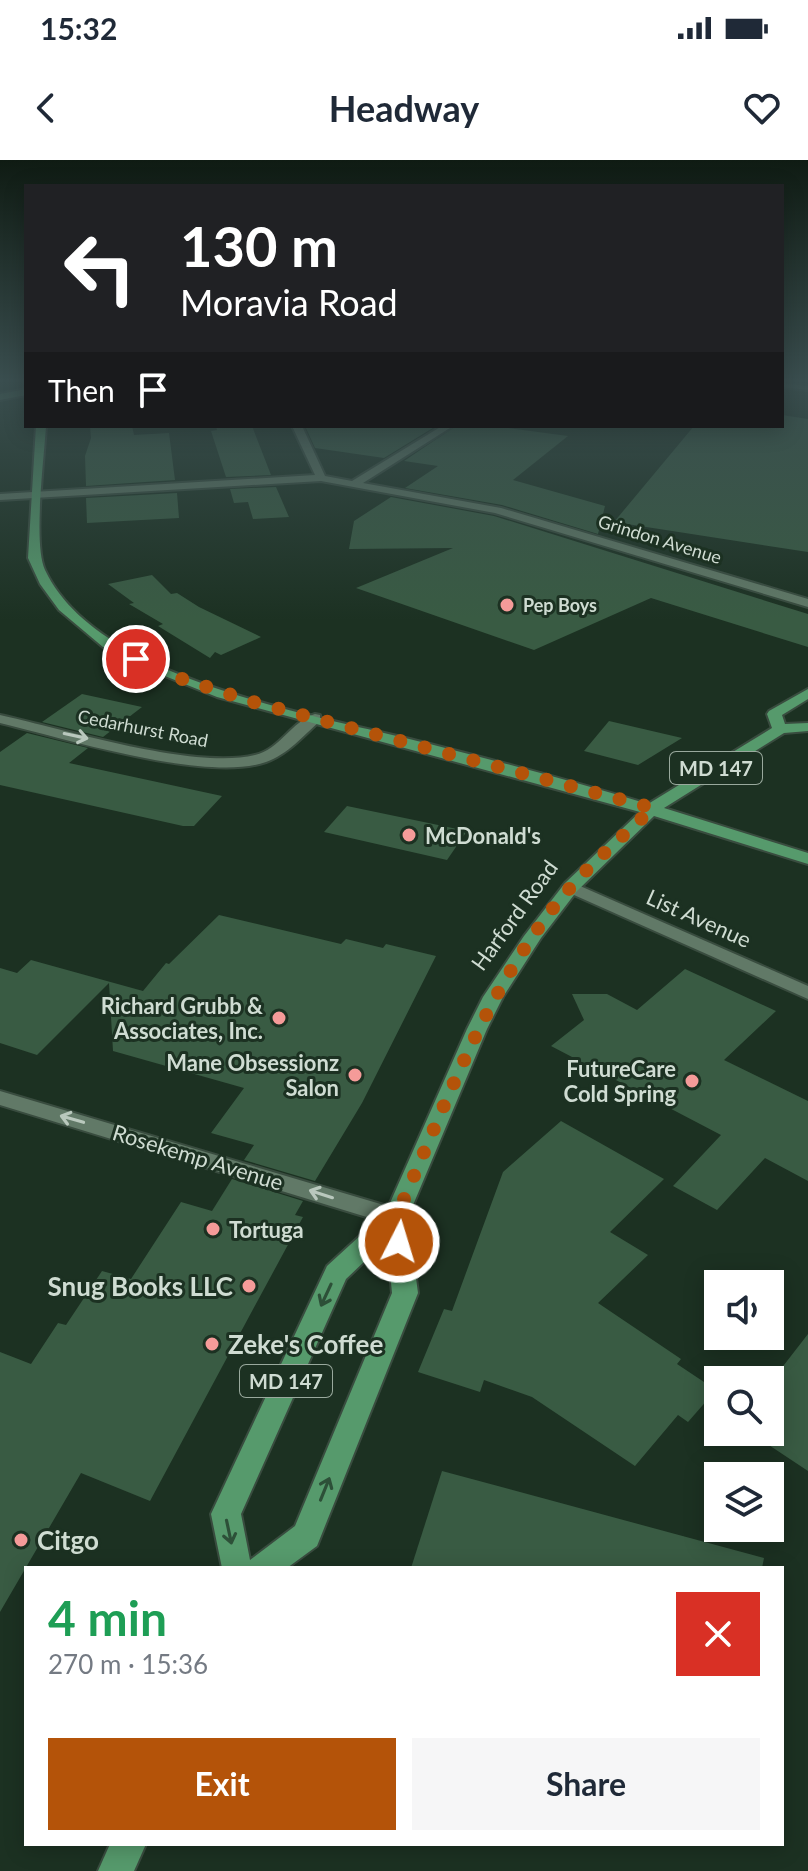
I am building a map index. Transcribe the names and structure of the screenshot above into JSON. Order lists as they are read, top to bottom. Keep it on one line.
{"streets":{"main road":["MD 147","Harford Road"],"street":["Grindon Avenue","Cedarhurst Road","List Avenue","Rosekemp Avenue"]},"crossings":[["MD 147","Harford Road"],["Harford Road","List Avenue"],["Harford Road","Rosekemp Avenue"]],"one_way":["Cedarhurst Road","Rosekemp Avenue"],"places":["Pep Boys","McDonald's","Richard Grubb & Associates, Inc.","Mane Obsessionz Salon","FutureCare Cold Spring","Tortuga","Snug Books LLC","Zeke's Coffee","Citgo"],"page":{"status":"15:32","header":"Headway","turn":["130 m","Moravia Road"],"then":"Then","heading":["4 min","270 m · 15:36"],"buttons":["Exit","Share"]}}
